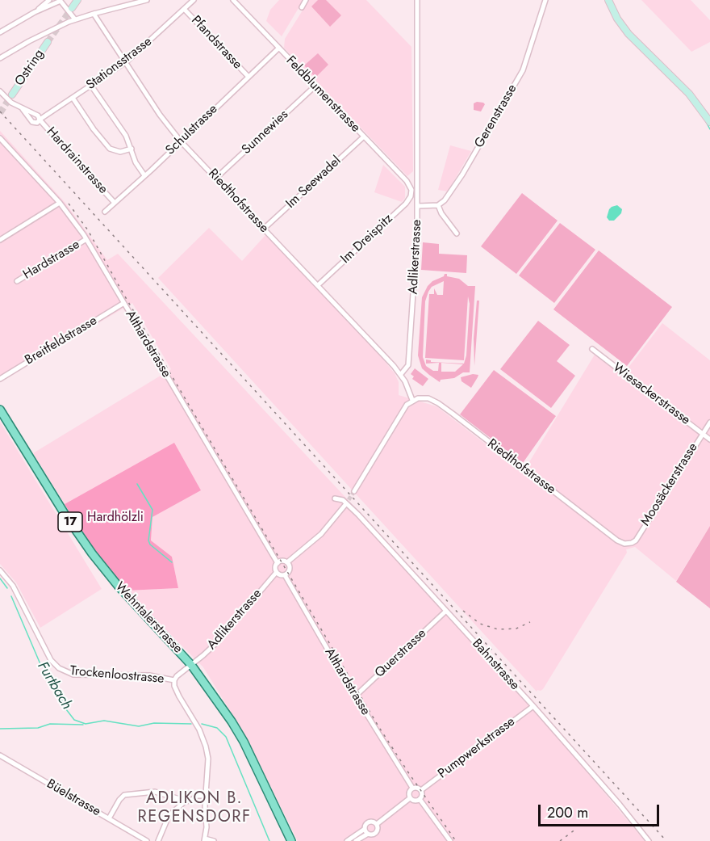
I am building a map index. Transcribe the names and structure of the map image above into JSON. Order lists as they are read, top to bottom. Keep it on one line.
{"streets":{"main road":["17","Wehntalerstrasse"],"street":["Pfandstrasse","Stationsstrasse","Ostring","Feldblumenstrasse","Gerenstrasse","Schulstrasse","Sunnewies","Hardrainstrasse","Im Seewadel","Riedthofstrasse","Im Dreispitz","Adlikerstrasse","Hardstrasse","Breitfeldstrasse","Althardstrasse","Wiesackerstrasse","Moosäckerstrasse","Querstrasse","Bahnstrasse","Trockenloostrasse","Pumpwerkstrasse","Büelstrasse"]},"crossings":[["Pfandstrasse","Stationsstrasse"],["Pfandstrasse","Schulstrasse"],["Stationsstrasse","Hardrainstrasse"],["Stationsstrasse","Riedthofstrasse"],["Feldblumenstrasse","Schulstrasse"],["Feldblumenstrasse","Sunnewies"],["Feldblumenstrasse","Im Seewadel"],["Feldblumenstrasse","Im Dreispitz"],["Schulstrasse","Hardrainstrasse"],["Schulstrasse","Riedthofstrasse"],["Sunnewies","Riedthofstrasse"],["Im Seewadel","Riedthofstrasse"],["Riedthofstrasse","Im Dreispitz"],["Riedthofstrasse","Adlikerstrasse"],["Riedthofstrasse","Moosäckerstrasse"],["Adlikerstrasse","Althardstrasse"],["Adlikerstrasse","17"],["Adlikerstrasse","Wehntalerstrasse"],["Hardstrasse","Althardstrasse"],["Breitfeldstrasse","Althardstrasse"],["Althardstrasse","Querstrasse"],["Althardstrasse","Pumpwerkstrasse"],["Wiesackerstrasse","Moosäckerstrasse"],["17","Wehntalerstrasse"],["Wehntalerstrasse","Trockenloostrasse"],["Querstrasse","Bahnstrasse"],["Bahnstrasse","Pumpwerkstrasse"]],"districts":["ADLIKON B. REGENSDORF"],"water":["Furtbach"],"parks":["Hardhölzli"],"scale_bar":"200 m"}
